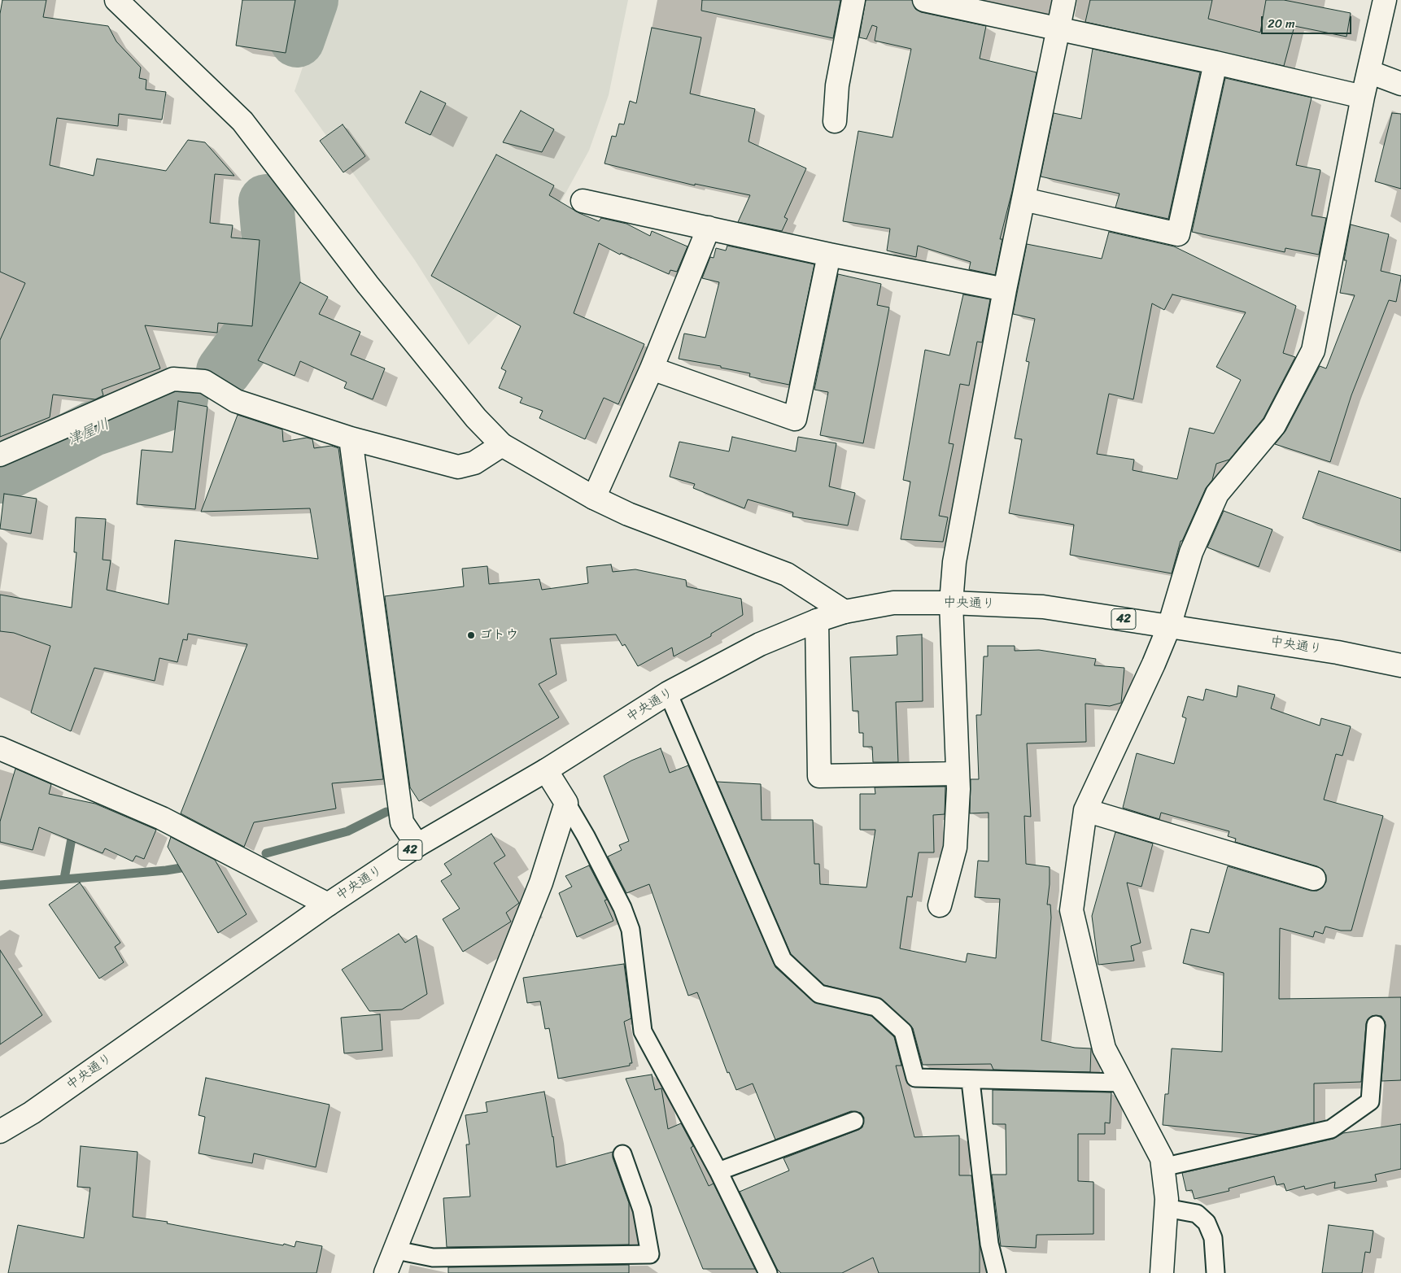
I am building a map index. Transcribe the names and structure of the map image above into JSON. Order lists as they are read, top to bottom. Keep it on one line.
{"streets":{"main road":["中央通り","42"]},"water":["津屋川"],"places":["ゴトウ"],"scale_bar":"20 m"}
